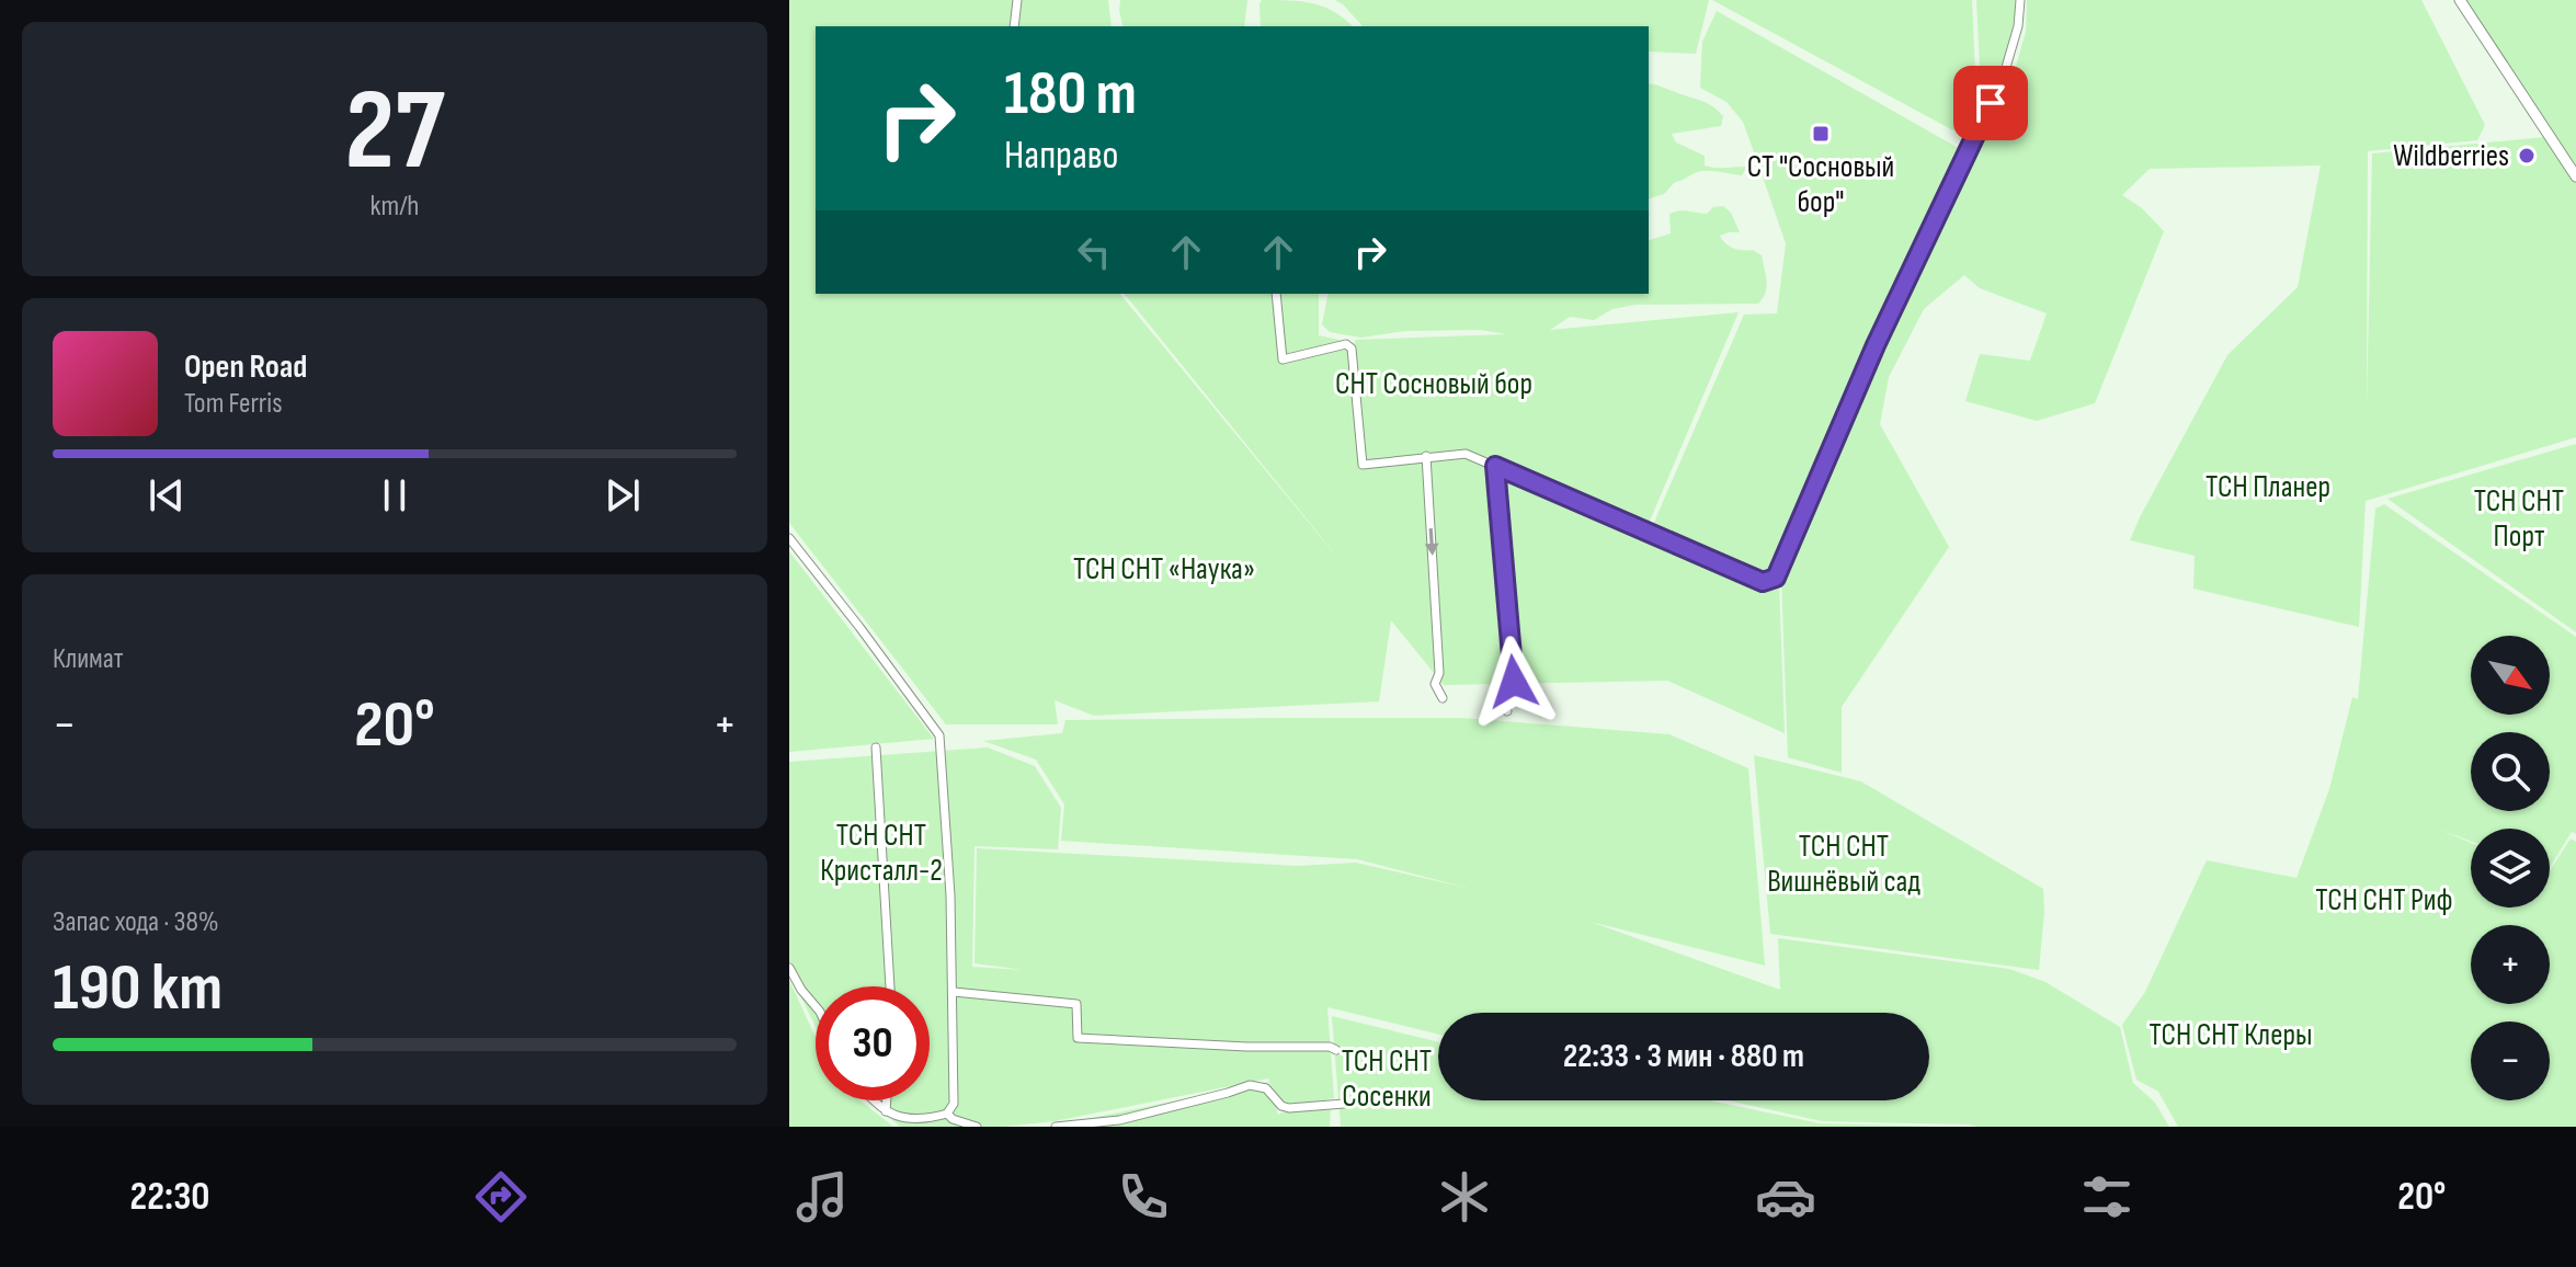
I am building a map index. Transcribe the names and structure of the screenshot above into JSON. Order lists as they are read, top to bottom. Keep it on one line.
{"parks":["СНТ Сосновый бор","ТСН Планер","ТСН СНТ Порт","ТСН СНТ «Наука»","ТСН СНТ Кристалл-2","ТСН СНТ Вишнёвый сад","ТСН СНТ Риф","ТСН СНТ Клеры","ТСН СНТ Сосенки"],"places":{"transit":["СТ \"Сосновый бор\""],"other":["Wildberries"]},"north":"bottom right","page":{"tile":[["27","km/h"],"Климат",["Запас хода · 38%","190 km"]],"turn":["180 m","Направо"],"song":["Open Road","Tom Ferris"],"map_buttons":["+","−"],"heat":["−","20°","+"],"limit":"30","trip":"22:33 · 3 мин · 880 m","tabs":["22:30","20°"]}}
